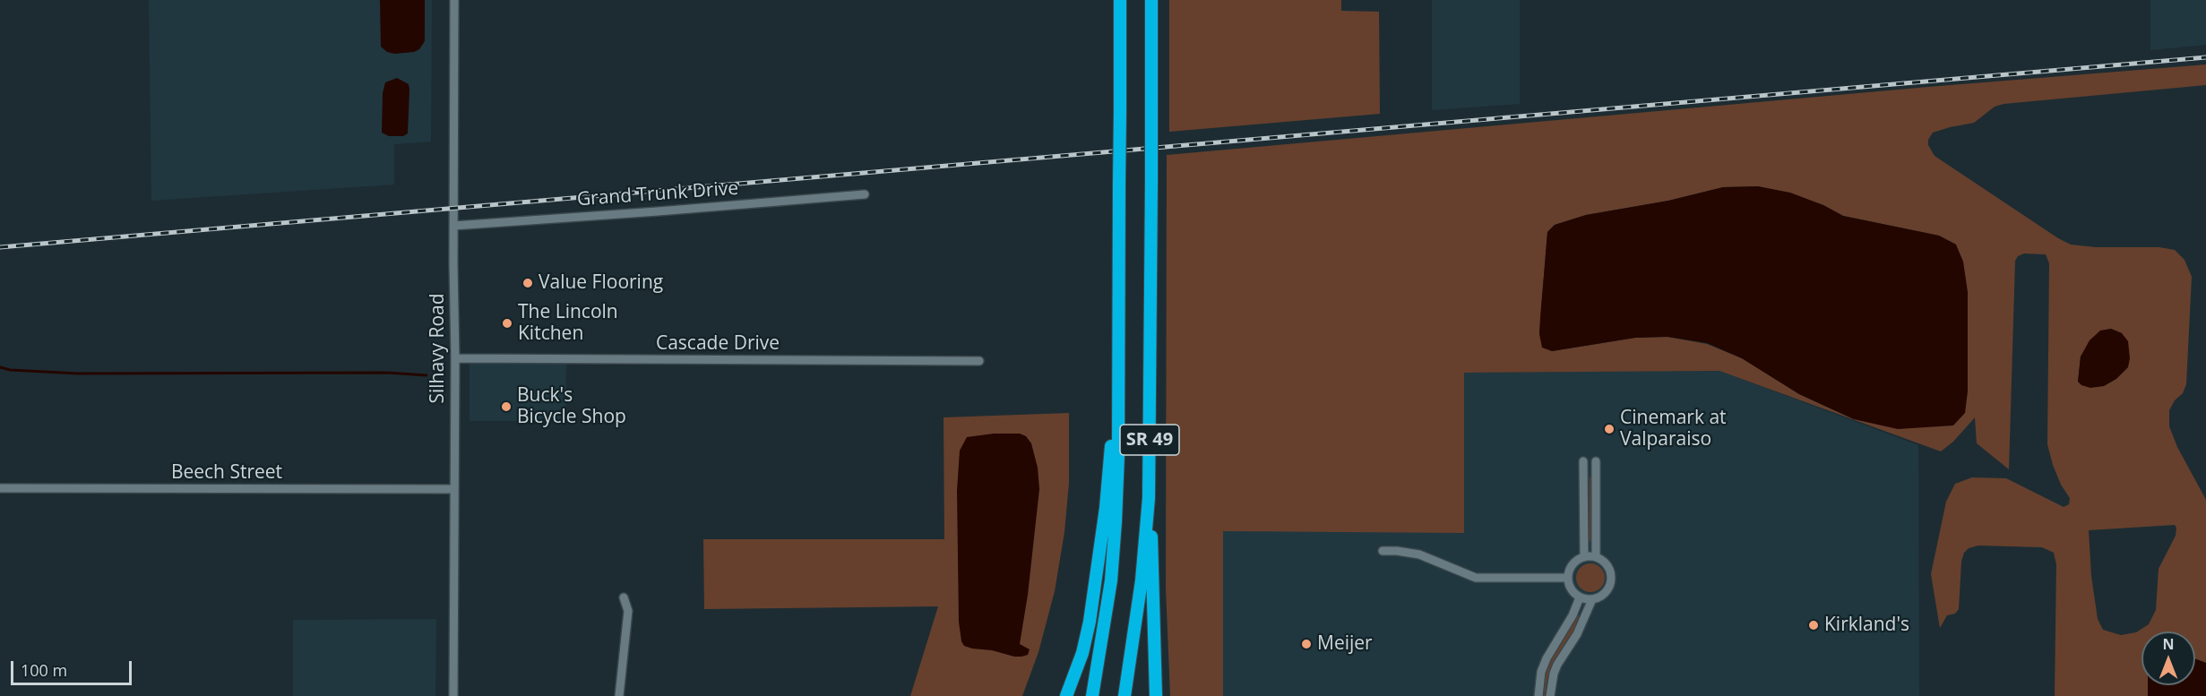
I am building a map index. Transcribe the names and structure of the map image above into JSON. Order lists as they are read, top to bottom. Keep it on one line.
{"streets":{"highway":["SR 49"],"street":["Grand Trunk Drive","Cascade Drive","Silhavy Road","Beech Street"]},"crossings":[["Grand Trunk Drive","Silhavy Road"],["Cascade Drive","Silhavy Road"],["Silhavy Road","Beech Street"]],"places":["Value Flooring","The Lincoln Kitchen","Buck's Bicycle Shop","Cinemark at Valparaiso","Kirkland's","Meijer"],"scale_bar":"100 m","north":"top"}
